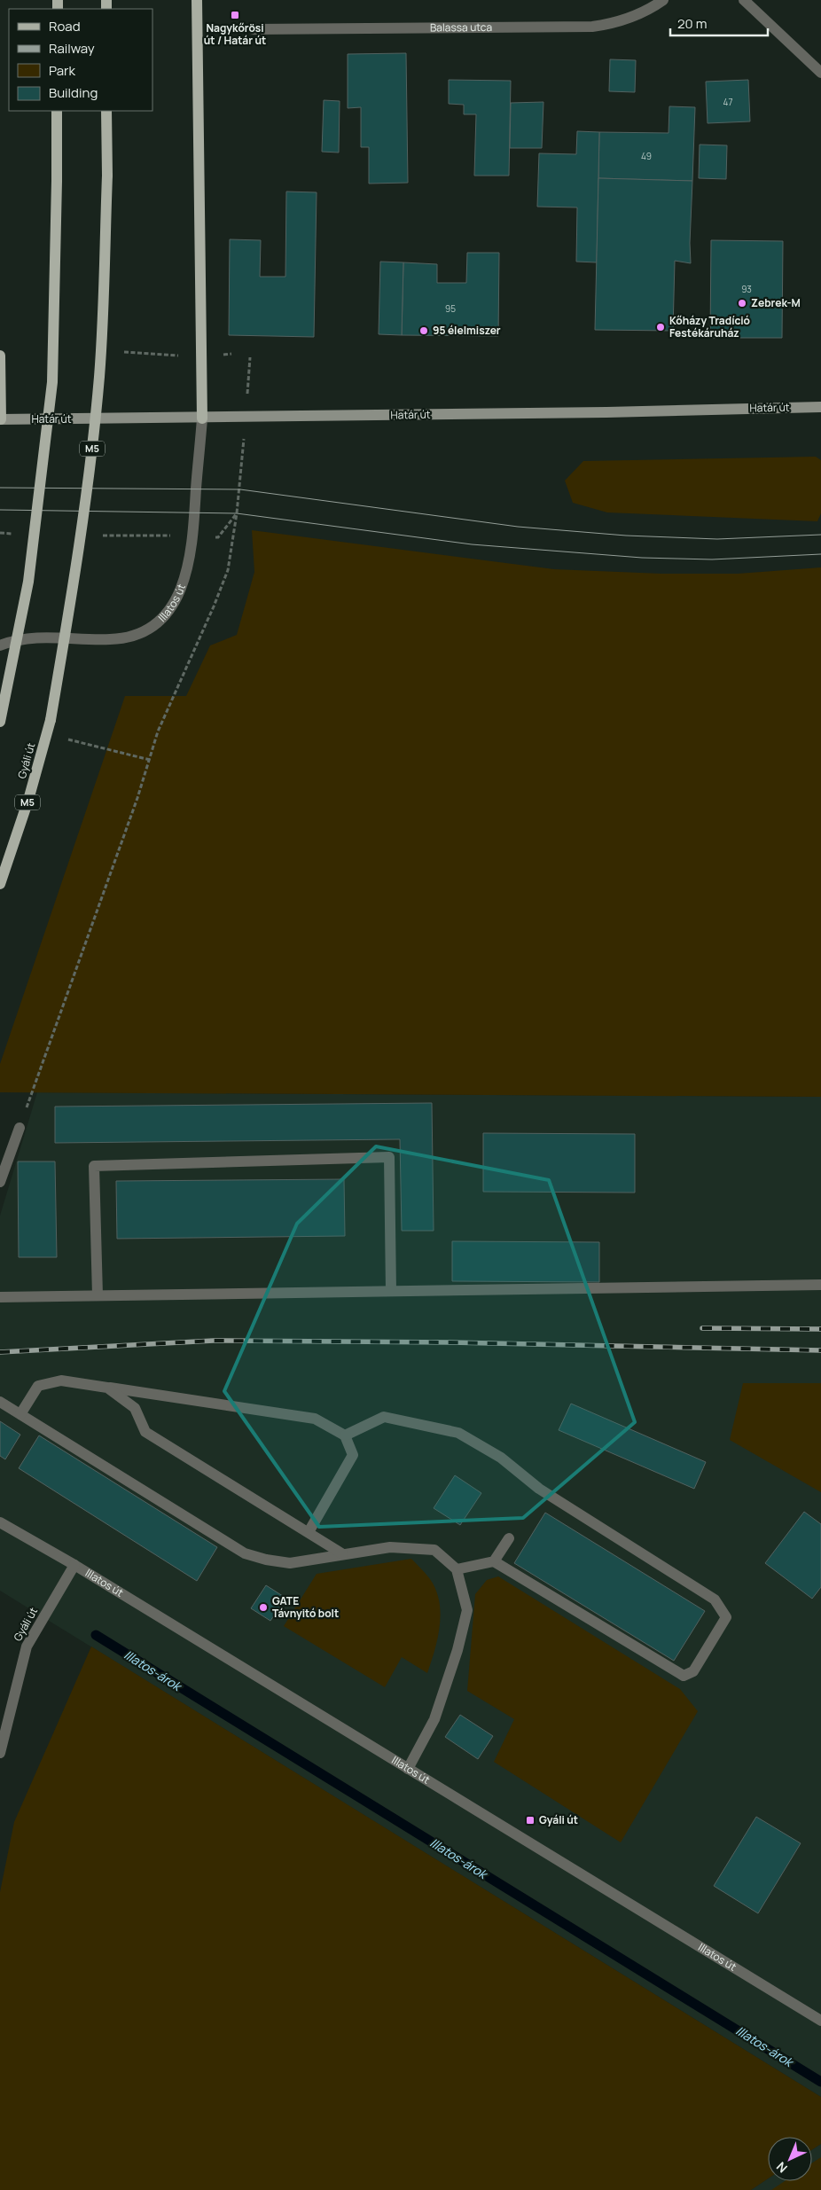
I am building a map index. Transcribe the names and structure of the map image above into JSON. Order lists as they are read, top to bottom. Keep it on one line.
{"streets":{"main road":["Határ út","M5","Gyáli út"],"street":["Balassa utca","Illatos út"]},"crossings":[["Határ út","Illatos út"],["Illatos út","Gyáli út"]],"water":["Illatos-árok"],"places":{"transit":["Nagykőrösi út / Határ út","Gyáli út"],"other":["Zebrek-M","Kőházy Tradíció Festékáruház","95 élelmiszer","GATE Távnyitó bolt"]},"house_numbers":["47","49","93","95"],"legend":["Road","Railway","Park","Building"],"scale_bar":"20 m","north":"bottom left"}
